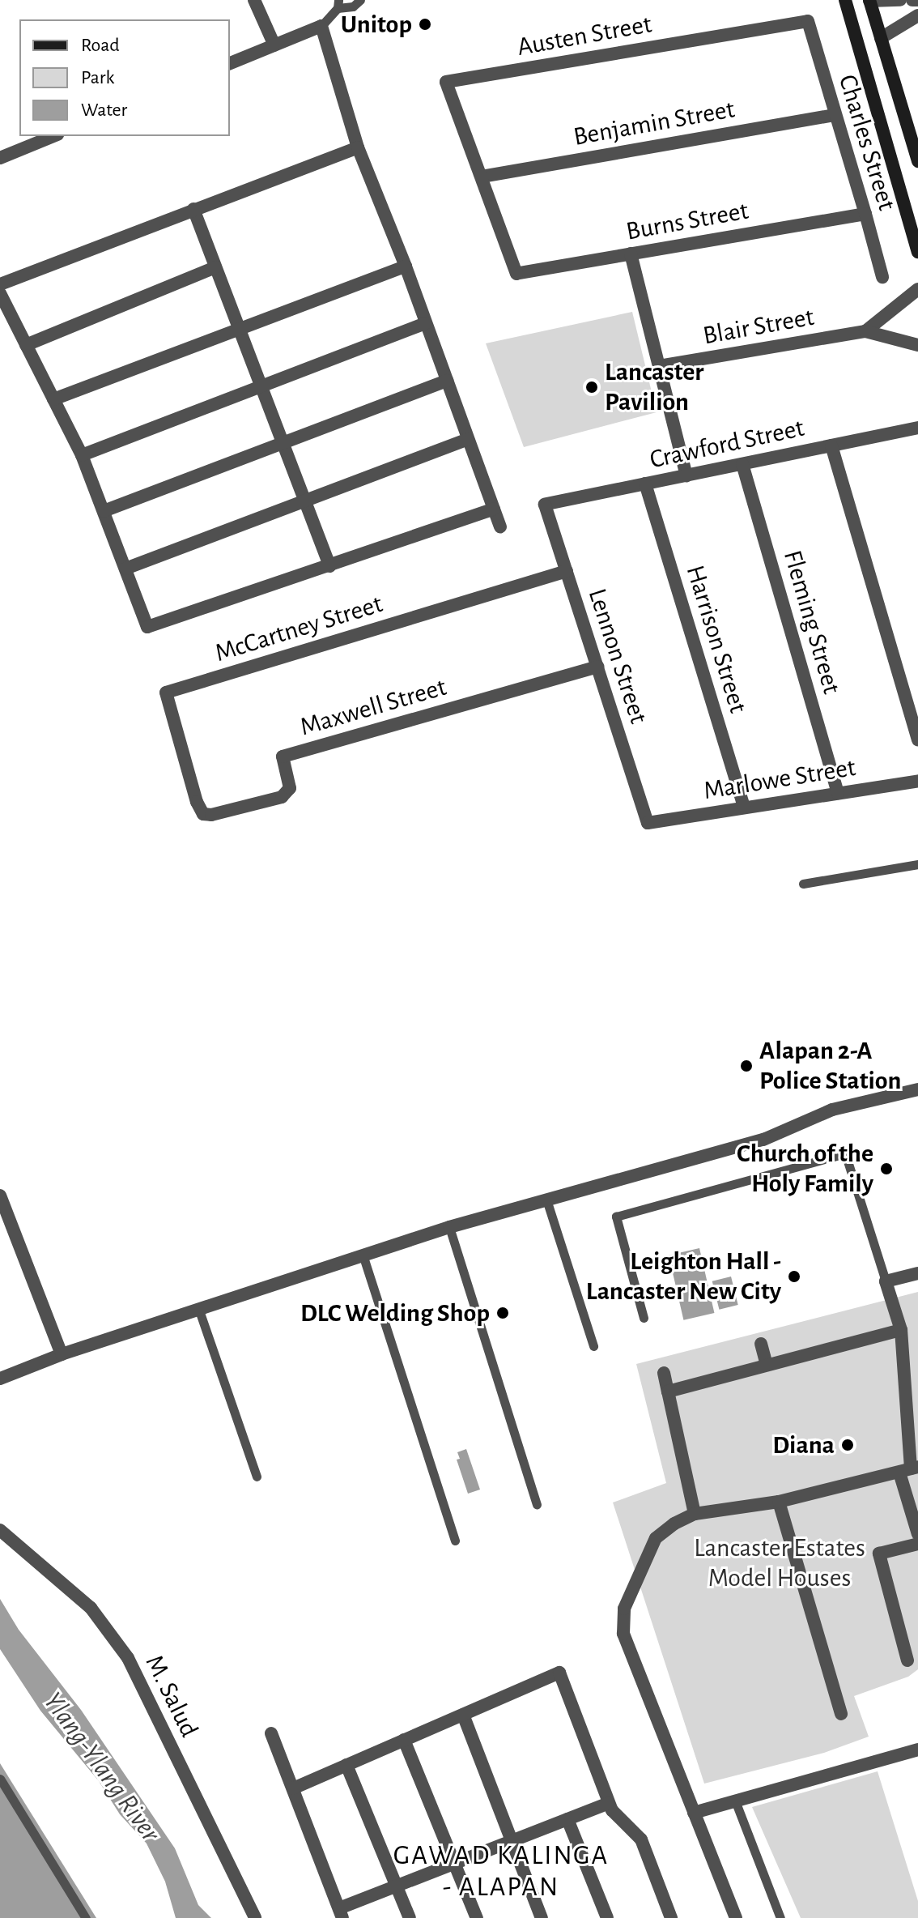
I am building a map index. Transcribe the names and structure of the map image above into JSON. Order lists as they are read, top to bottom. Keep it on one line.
{"streets":{"street":["Austen Street","Benjamin Street","Charles Street","Burns Street","Blair Street","Crawford Street","Fleming Street","McCartney Street","Harrison Street","Lennon Street","Maxwell Street","Marlowe Street","M. Salud"]},"crossings":[["Austen Street","Benjamin Street"],["Austen Street","Charles Street"],["Austen Street","Burns Street"],["Benjamin Street","Charles Street"],["Benjamin Street","Burns Street"],["Charles Street","Burns Street"],["Crawford Street","Fleming Street"],["Crawford Street","Harrison Street"],["Crawford Street","Lennon Street"],["Fleming Street","Marlowe Street"],["McCartney Street","Lennon Street"],["McCartney Street","Maxwell Street"],["Harrison Street","Marlowe Street"],["Lennon Street","Maxwell Street"],["Lennon Street","Marlowe Street"]],"districts":["GAWAD KALINGA - ALAPAN"],"water":["Ylang-Ylang River"],"parks":["Lancaster Estates Model Houses"],"places":["Unitop","Lancaster Pavilion","Alapan 2-A Police Station","Church of the Holy Family","Leighton Hall - Lancaster New City","DLC Welding Shop","Diana"],"legend":["Road","Park","Water"]}
